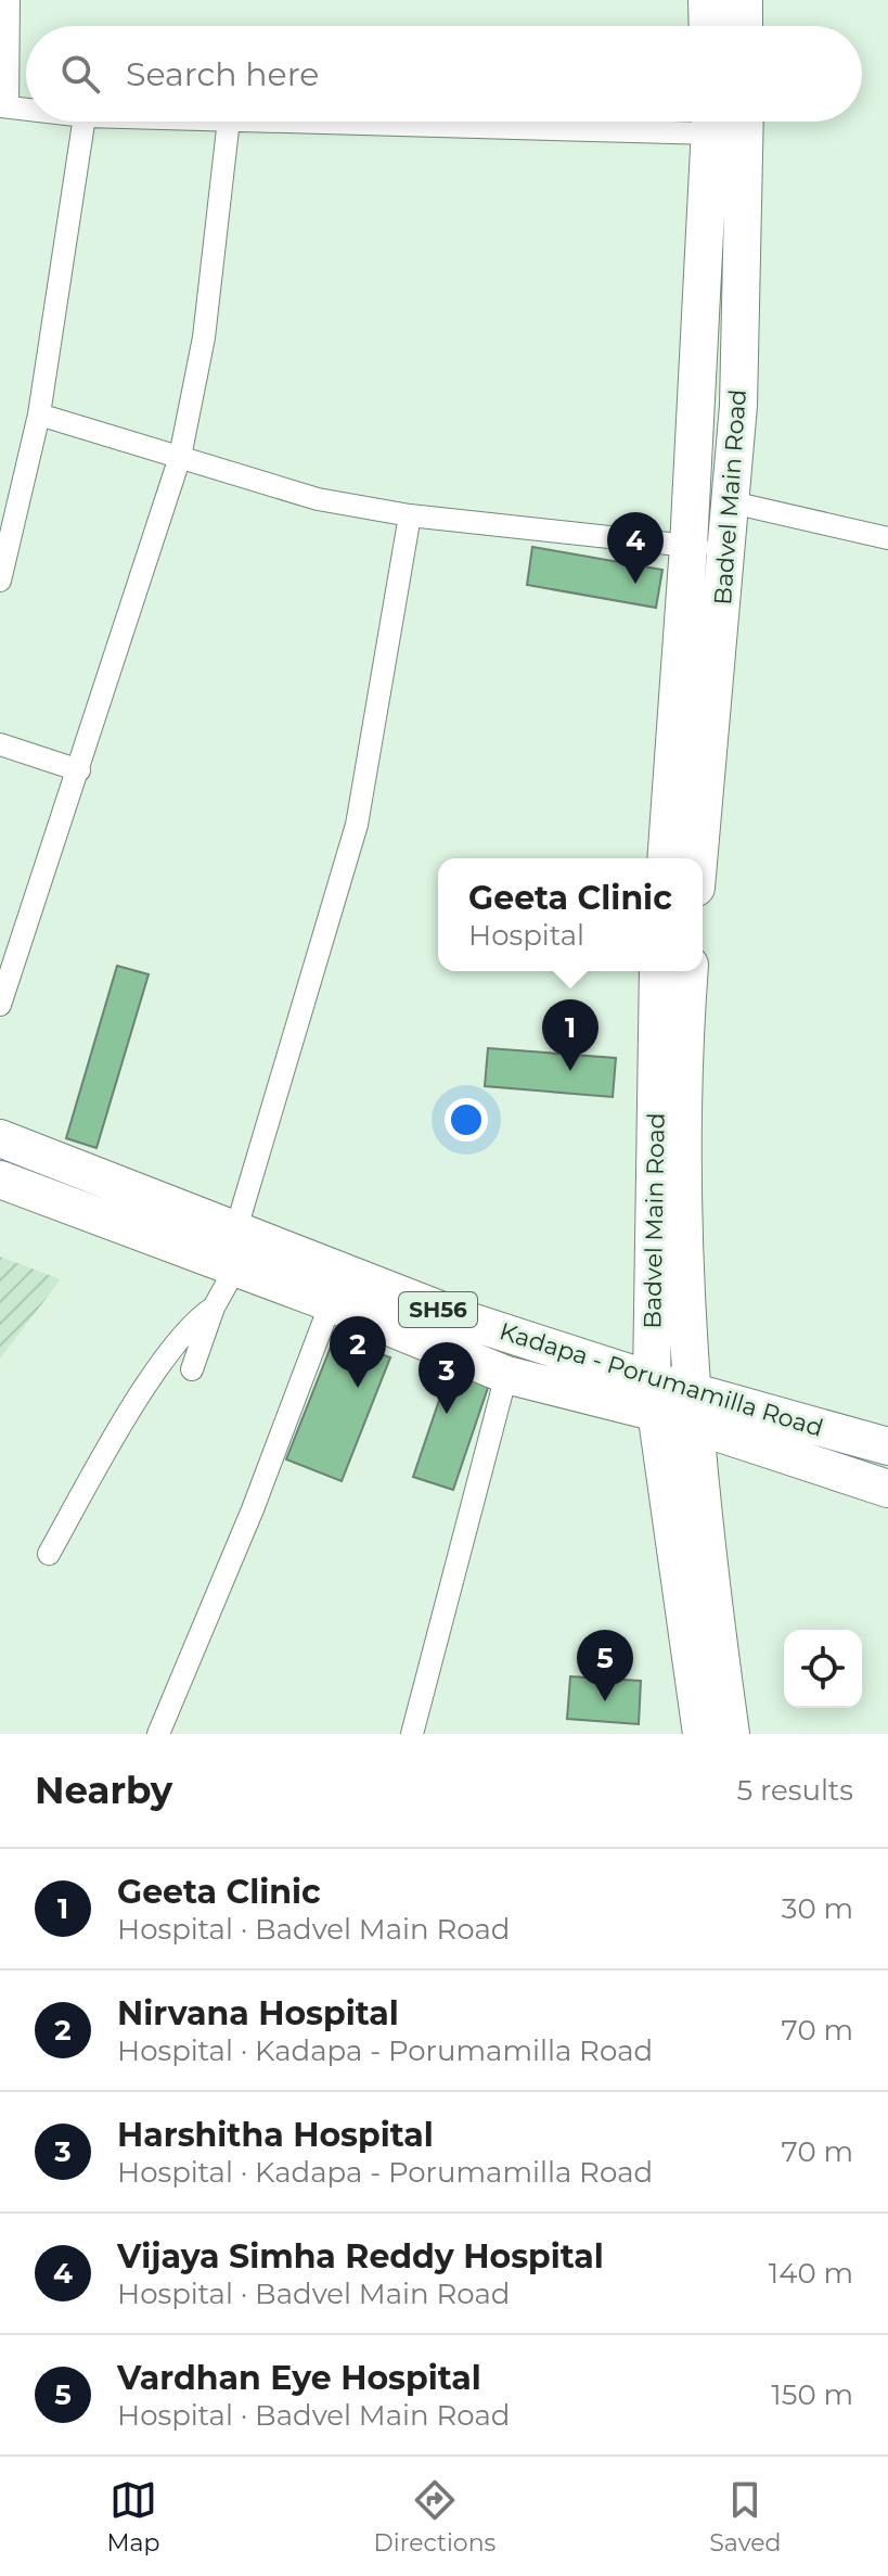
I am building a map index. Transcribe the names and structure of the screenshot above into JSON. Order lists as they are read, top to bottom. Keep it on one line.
{"streets":{"main road":["Badvel Main Road","SH56","Kadapa - Porumamilla Road"]},"crossings":[["Badvel Main Road","Kadapa - Porumamilla Road"]],"page":{"search":"Search here","pins":["4","1","2","3","5"],"popup":["Geeta Clinic","Hospital"],"heading":["Nearby","5 results"],"list":[{"mark":"1","name":"Geeta Clinic","note":"Hospital · Badvel Main Road","value":"30 m"},{"mark":"2","name":"Nirvana Hospital","note":"Hospital · Kadapa - Porumamilla Road","value":"70 m"},{"mark":"3","name":"Harshitha Hospital","note":"Hospital · Kadapa - Porumamilla Road","value":"70 m"},{"mark":"4","name":"Vijaya Simha Reddy Hospital","note":"Hospital · Badvel Main Road","value":"140 m"},{"mark":"5","name":"Vardhan Eye Hospital","note":"Hospital · Badvel Main Road","value":"150 m"}],"nav":["Map","Directions","Saved"]}}
